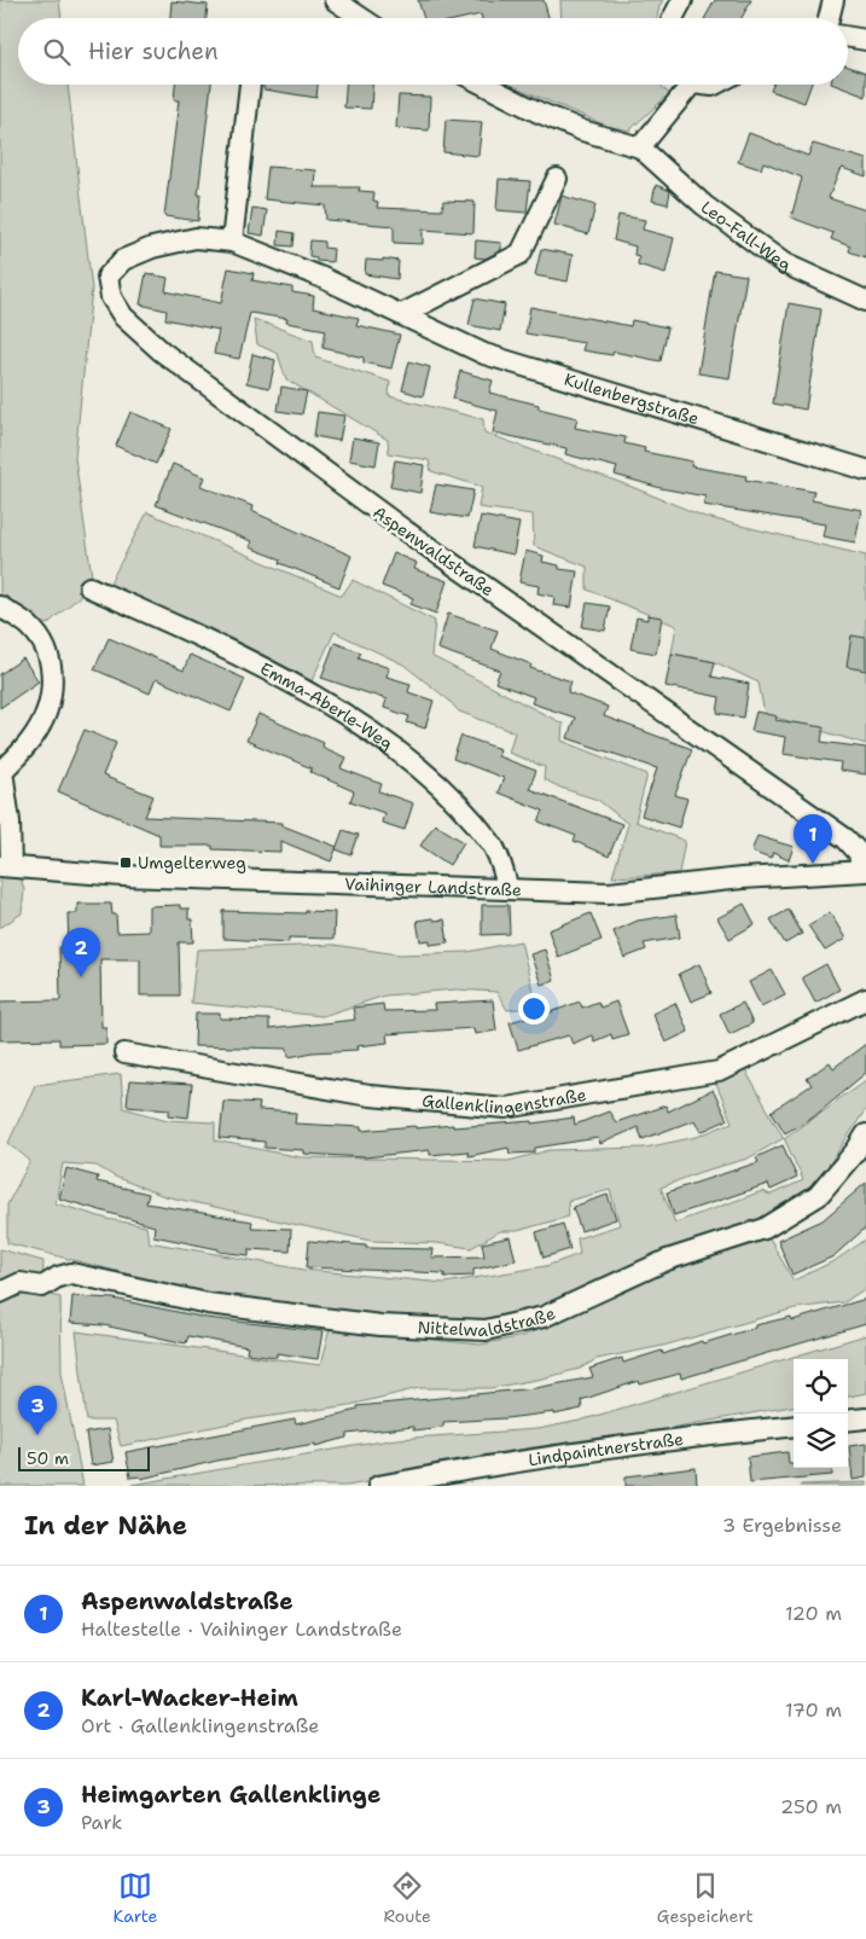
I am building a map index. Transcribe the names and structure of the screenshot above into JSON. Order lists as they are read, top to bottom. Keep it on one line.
{"streets":{"street":["Leo-Fall-Weg","Kullenbergstraße","Aspenwaldstraße","Emma-Aberle-Weg","Vaihinger Landstraße","Gallenklingenstraße","Nittelwaldstraße","Lindpaintnerstraße"]},"crossings":[["Kullenbergstraße","Aspenwaldstraße"],["Aspenwaldstraße","Vaihinger Landstraße"],["Emma-Aberle-Weg","Vaihinger Landstraße"]],"places":{"transit":["Umgelterweg"]},"scale_bar":"50 m","page":{"search":"Hier suchen","pins":["1","2","3"],"scale":"50 m","heading":["In der Nähe","3 Ergebnisse"],"list":[{"mark":"1","name":"Aspenwaldstraße","note":"Haltestelle · Vaihinger Landstraße","value":"120 m"},{"mark":"2","name":"Karl-Wacker-Heim","note":"Ort · Gallenklingenstraße","value":"170 m"},{"mark":"3","name":"Heimgarten Gallenklinge","note":"Park","value":"250 m"}],"nav":["Karte","Route","Gespeichert"]}}
